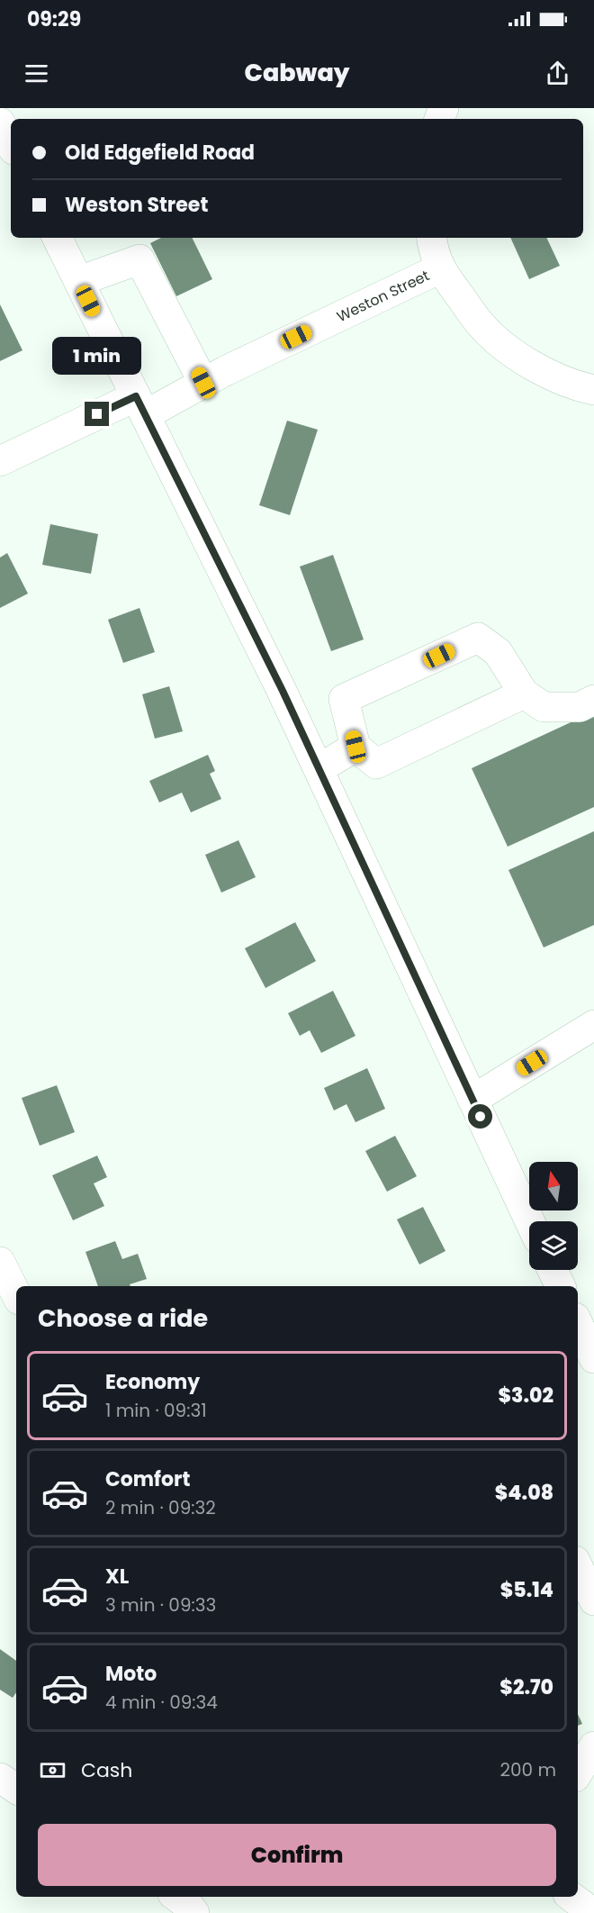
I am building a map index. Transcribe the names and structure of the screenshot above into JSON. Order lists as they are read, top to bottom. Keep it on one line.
{"streets":{"street":["Weston Street"]},"north":"top","page":{"status":"09:29","header":"Cabway","banner":["Old Edgefield Road","Weston Street"],"bubble":"1 min","heading":"Choose a ride","list":[{"name":"Economy","note":"1 min · 09:31","value":"$3.02"},{"name":"Comfort","note":"2 min · 09:32","value":"$4.08"},{"name":"XL","note":"3 min · 09:33","value":"$5.14"},{"name":"Moto","note":"4 min · 09:34","value":"$2.70"}],"pay":["Cash","200 m"],"buttons":"Confirm"}}
